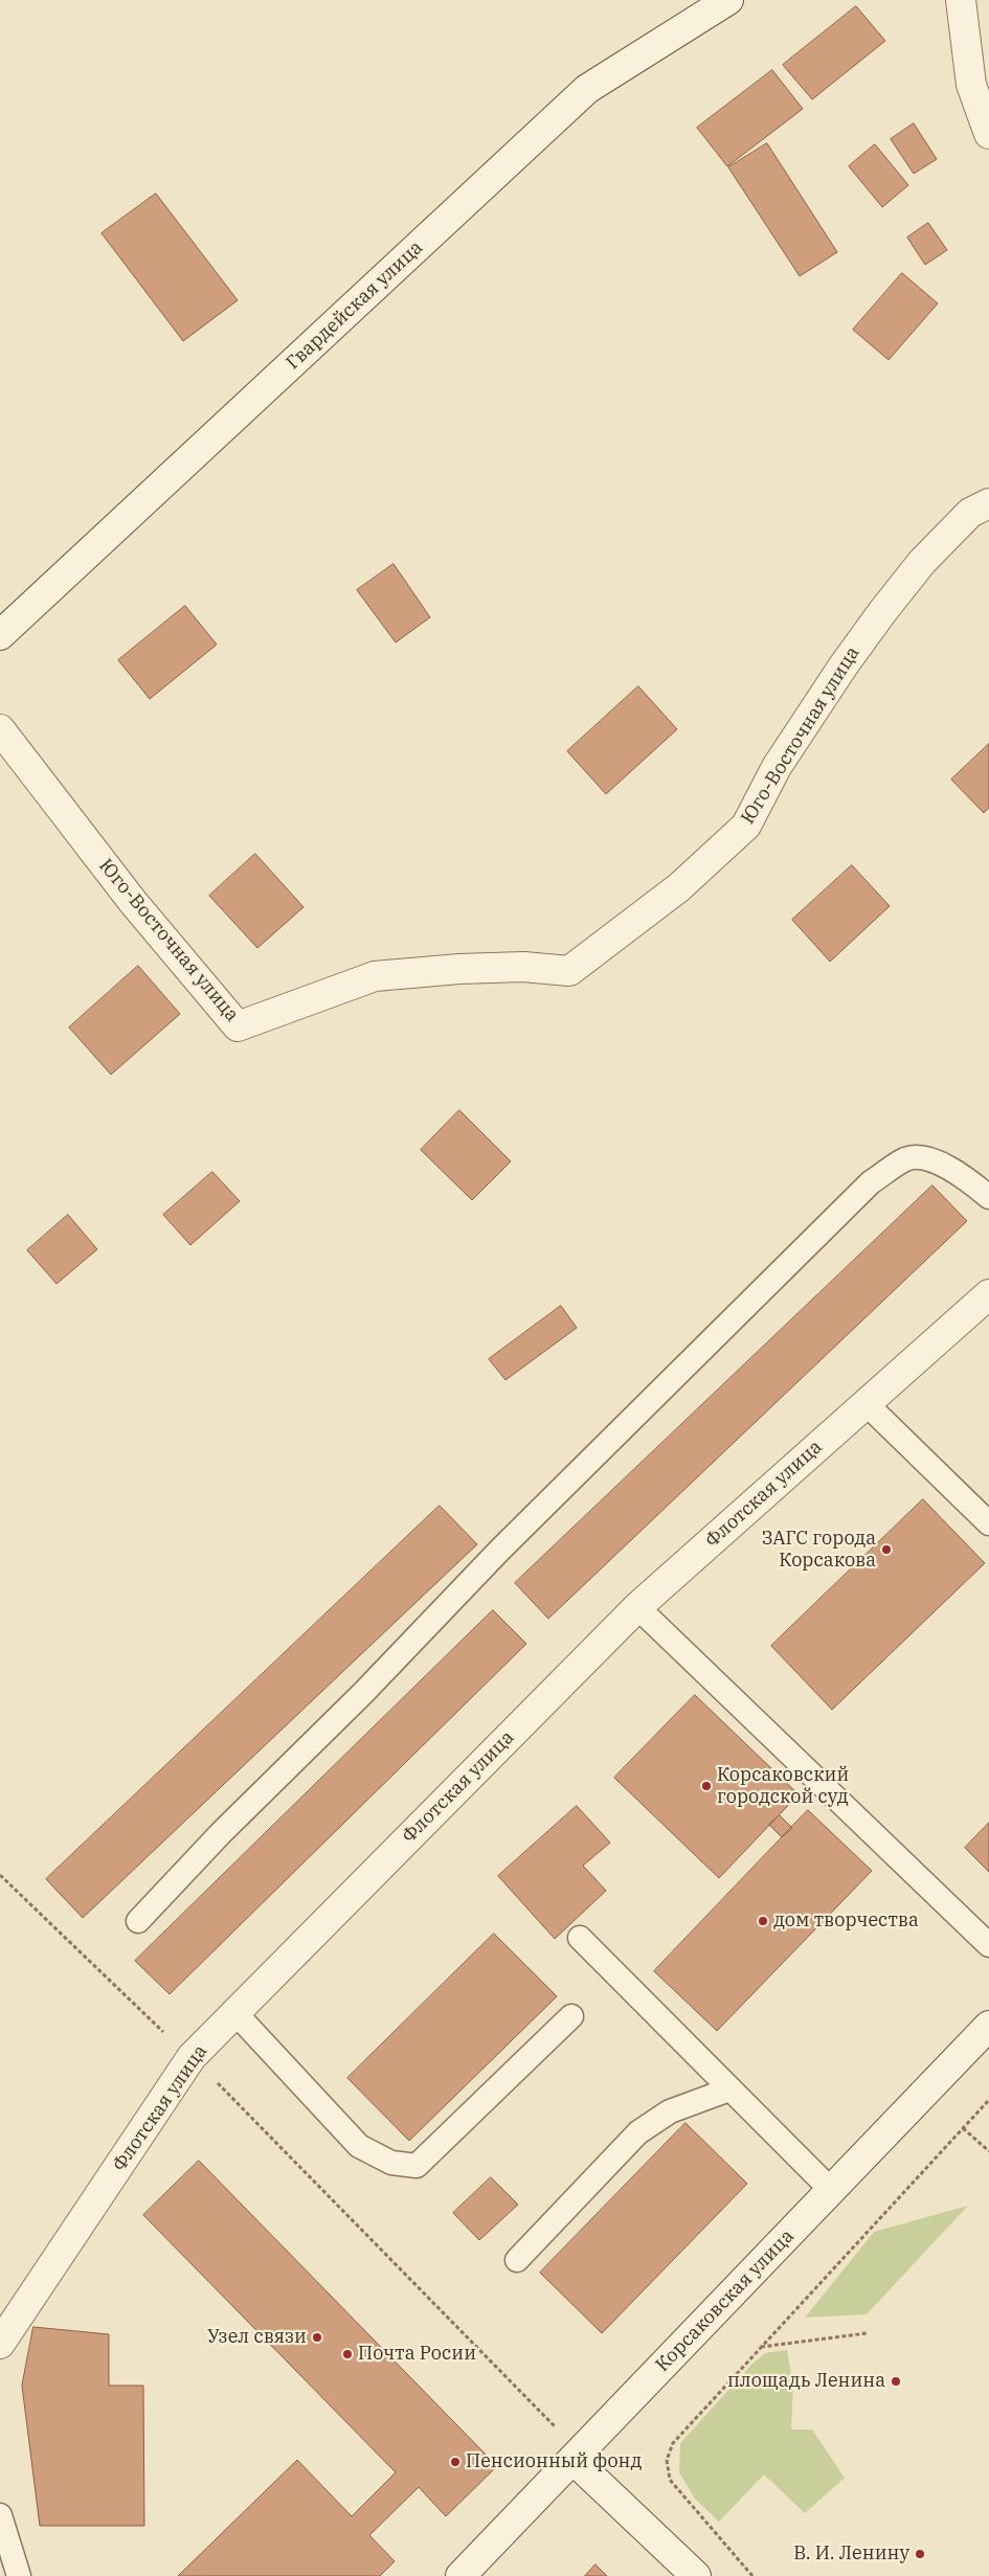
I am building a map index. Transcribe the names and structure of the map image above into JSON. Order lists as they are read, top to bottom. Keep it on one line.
{"streets":{"street":["Гвардейская улица","Юго-Восточная улица","Флотская улица","Корсаковская улица"]},"places":["ЗАГС города Корсакова","Корсаковский городской суд","дом творчества","Узел связи","Почта Росии","площадь Ленина","Пенсионный фонд","В. И. Ленину"]}
